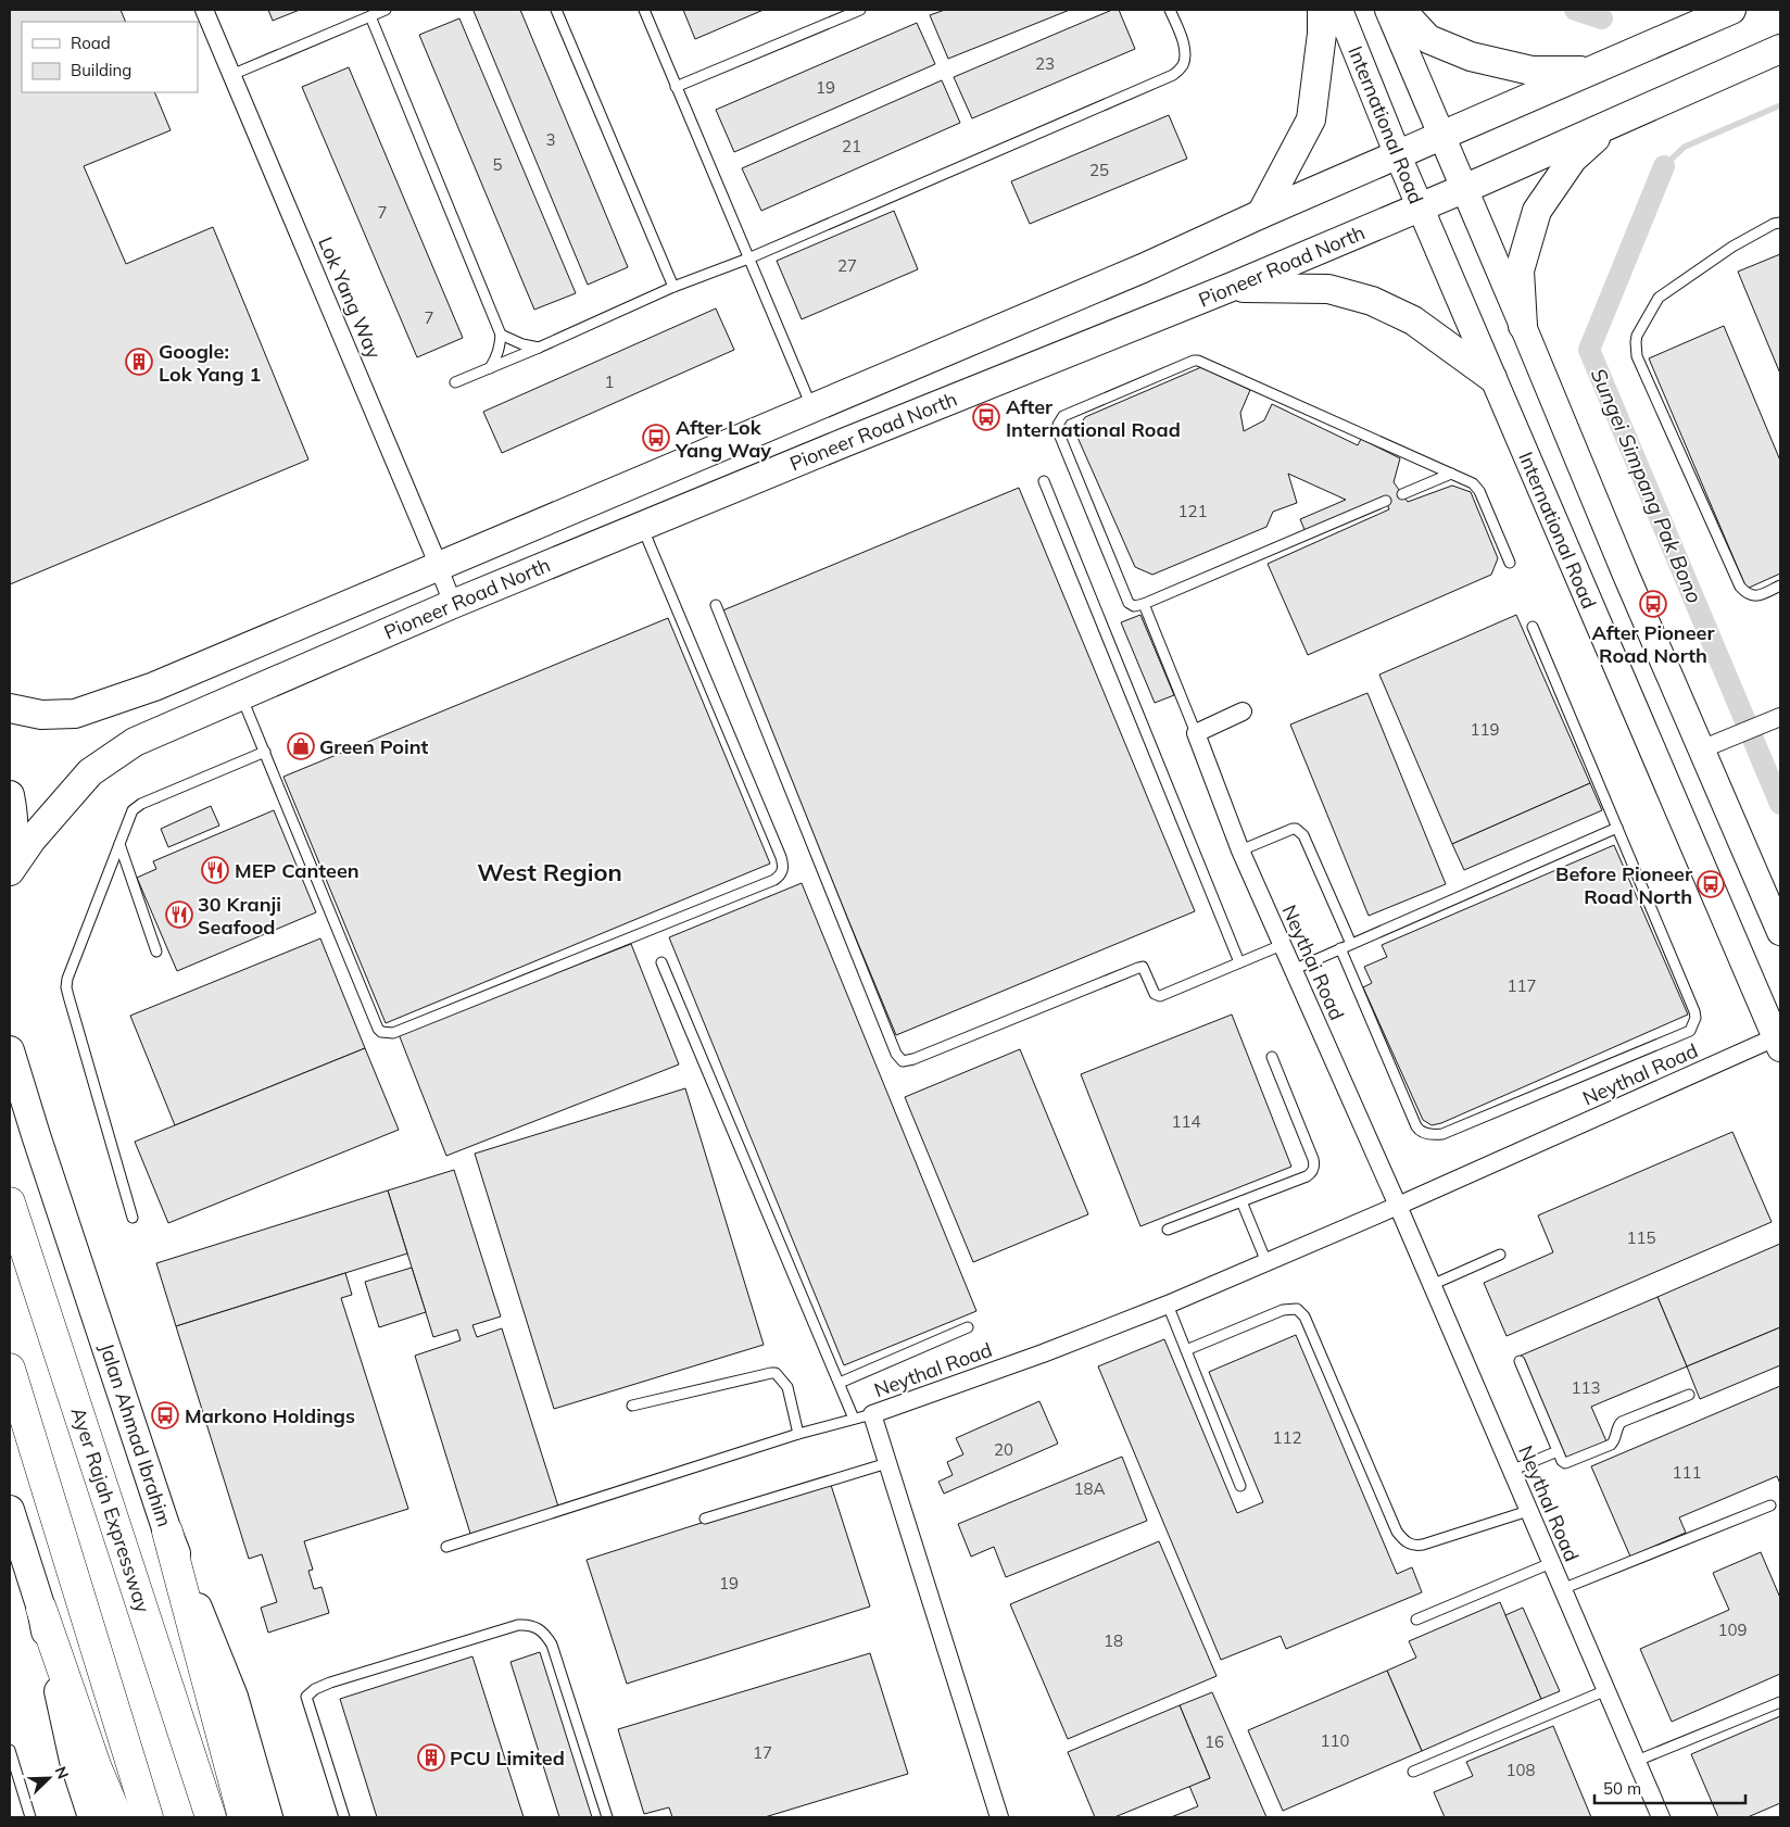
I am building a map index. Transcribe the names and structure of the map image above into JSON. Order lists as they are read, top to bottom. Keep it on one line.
{"streets":{"highway":["Ayer Rajah Expressway"],"main road":["International Road","Pioneer Road North","Jalan Ahmad Ibrahim"],"street":["Lok Yang Way","Neythai Road","Neythal Road"]},"crossings":[["International Road","Pioneer Road North"],["International Road","Neythal Road"],["Pioneer Road North","Lok Yang Way"],["Neythai Road","Neythal Road"]],"districts":["West Region"],"water":["Sungei Simpang Pak Bono"],"places":{"building":["Google: Lok Yang 1","PCU Limited"],"bus stop":["After International Road","After Lok Yang Way","After Pioneer Road North","Before Pioneer Road North","Markono Holdings"],"shop":["Green Point"],"restaurant":["MEP Canteen","30 Kranji Seafood"]},"house_numbers":["23","19","3","21","5","25","7","27","7","1","121","119","117","114","115","113","112","20","111","18A","19","109","18","110","16","17","108"],"legend":["Road","Building"],"scale_bar":"50 m","north":"top right"}
